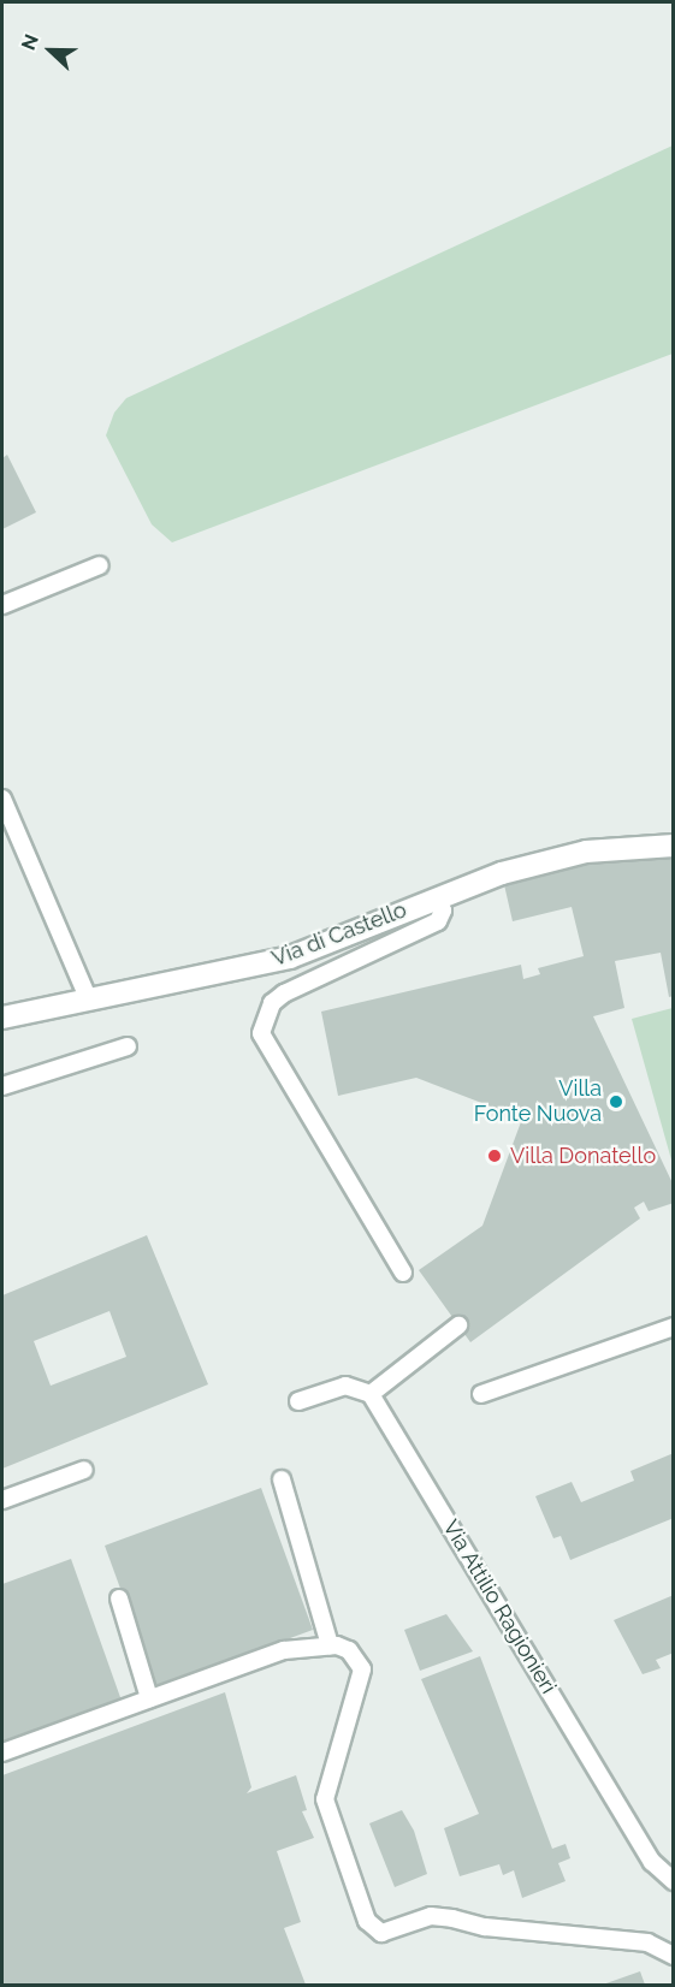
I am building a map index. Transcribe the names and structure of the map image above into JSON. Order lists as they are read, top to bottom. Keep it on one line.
{"streets":{"street":["Via di Castello"],"lane":["Via Attilio Ragionieri"]},"places":["Villa Fonte Nuova","Villa Donatello"],"north":"left"}
